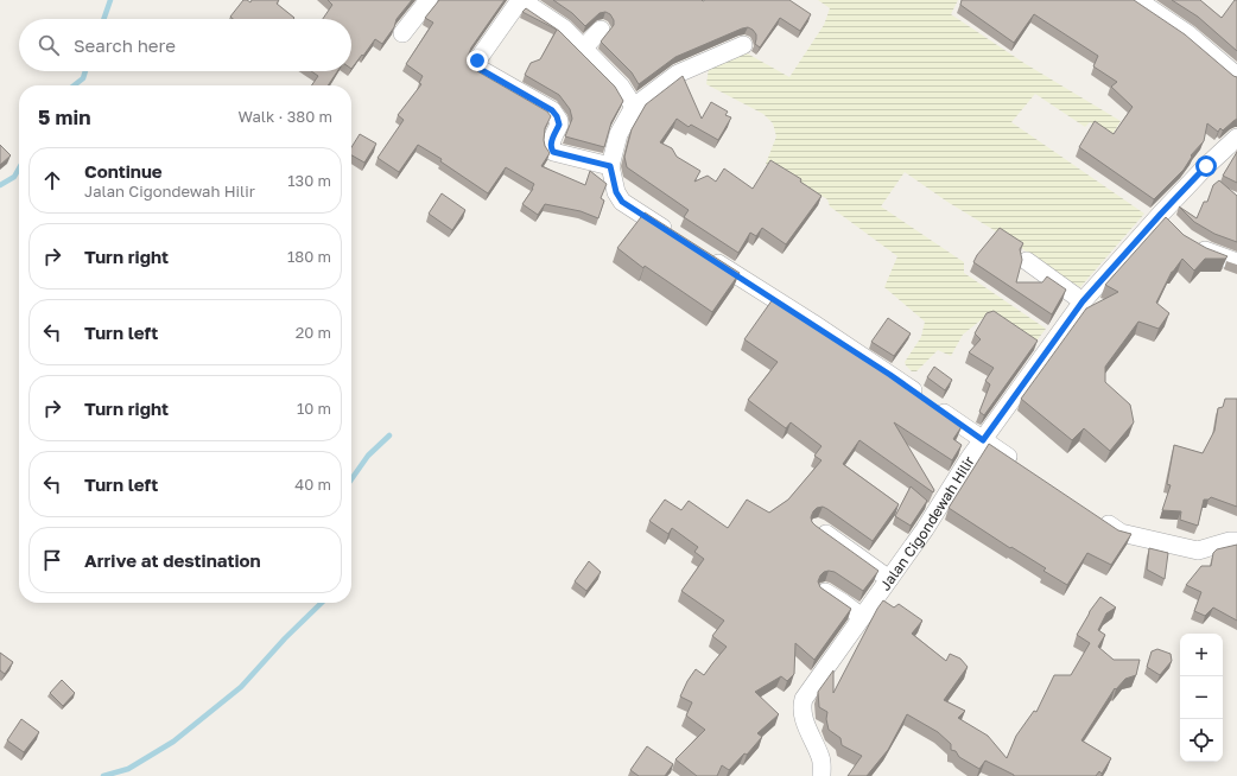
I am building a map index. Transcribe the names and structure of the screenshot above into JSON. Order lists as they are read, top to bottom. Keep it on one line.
{"streets":{"street":["Jalan Cigondewah Hilir"]},"page":{"search":"Search here","heading":["5 min","Walk · 380 m"],"list":[["Continue","Jalan Cigondewah Hilir","130 m"],["Turn right","180 m"],["Turn left","20 m"],["Turn right","10 m"],["Turn left","40 m"],"Arrive at destination"],"map_buttons":["+","−"]}}
